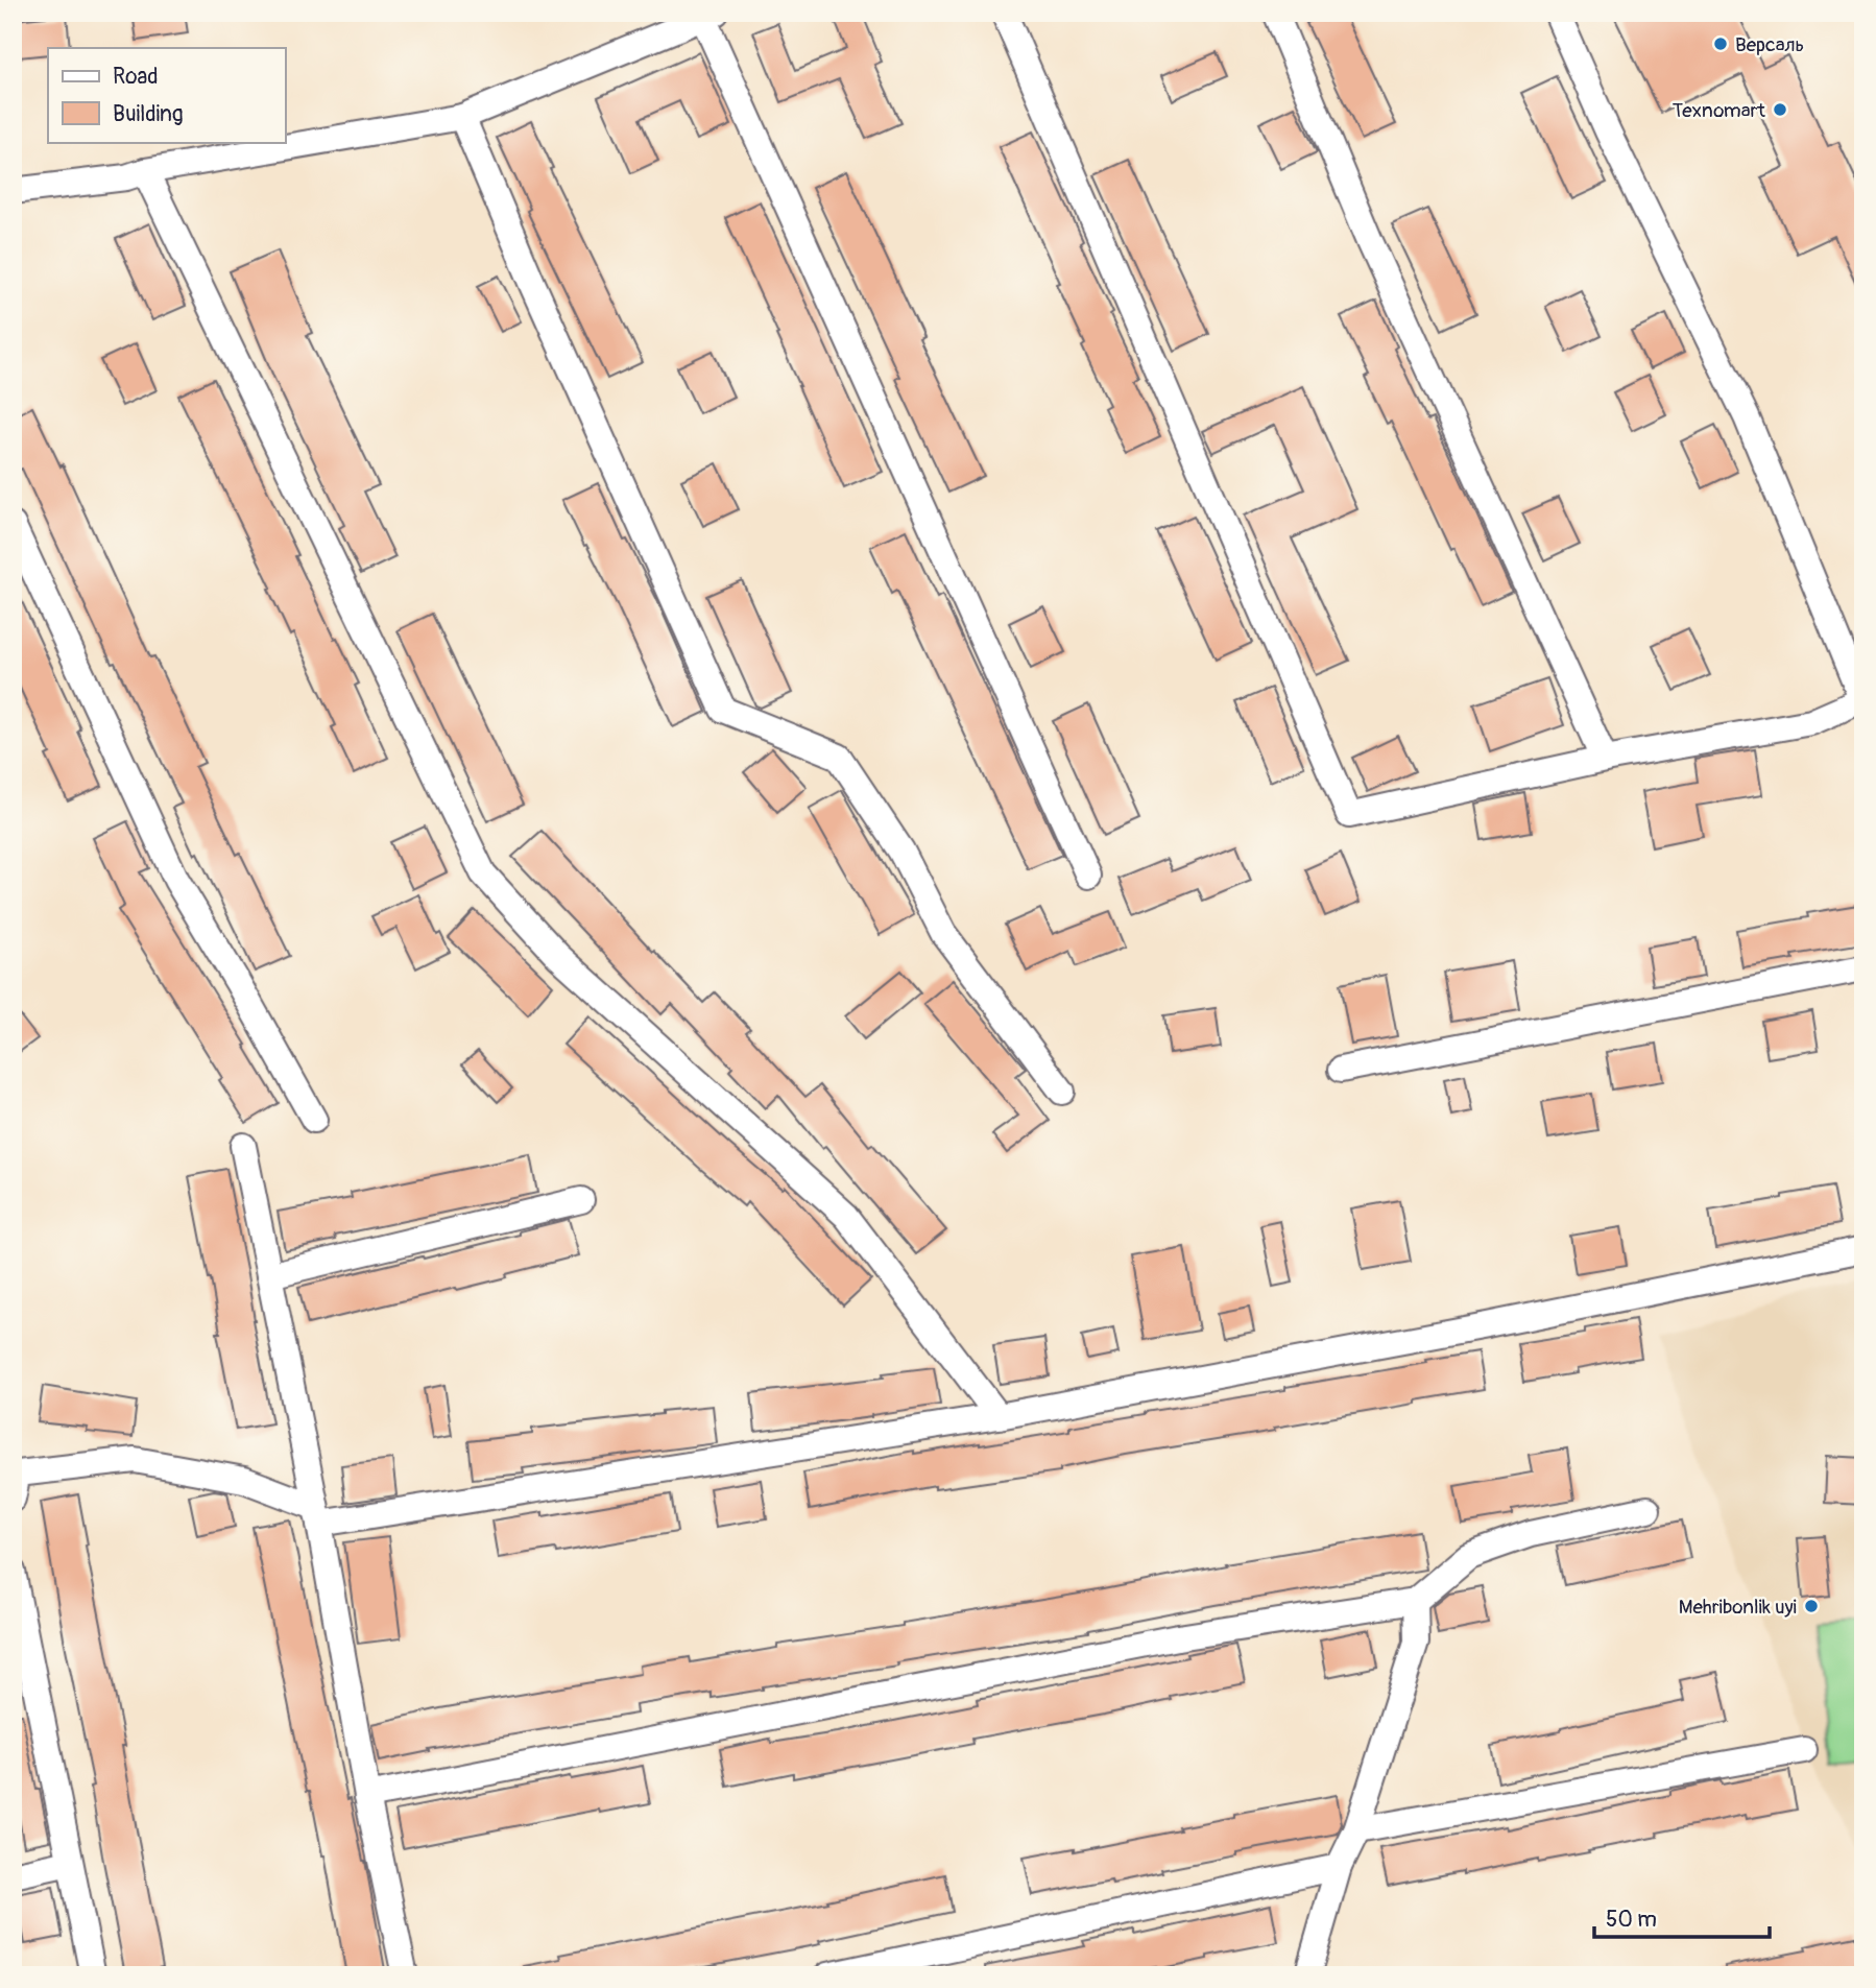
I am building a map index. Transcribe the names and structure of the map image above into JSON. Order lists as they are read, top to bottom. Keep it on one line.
{"places":["Версаль","Texnomart","Mehribonlik uyi"],"legend":["Road","Building"],"scale_bar":"50 m"}
